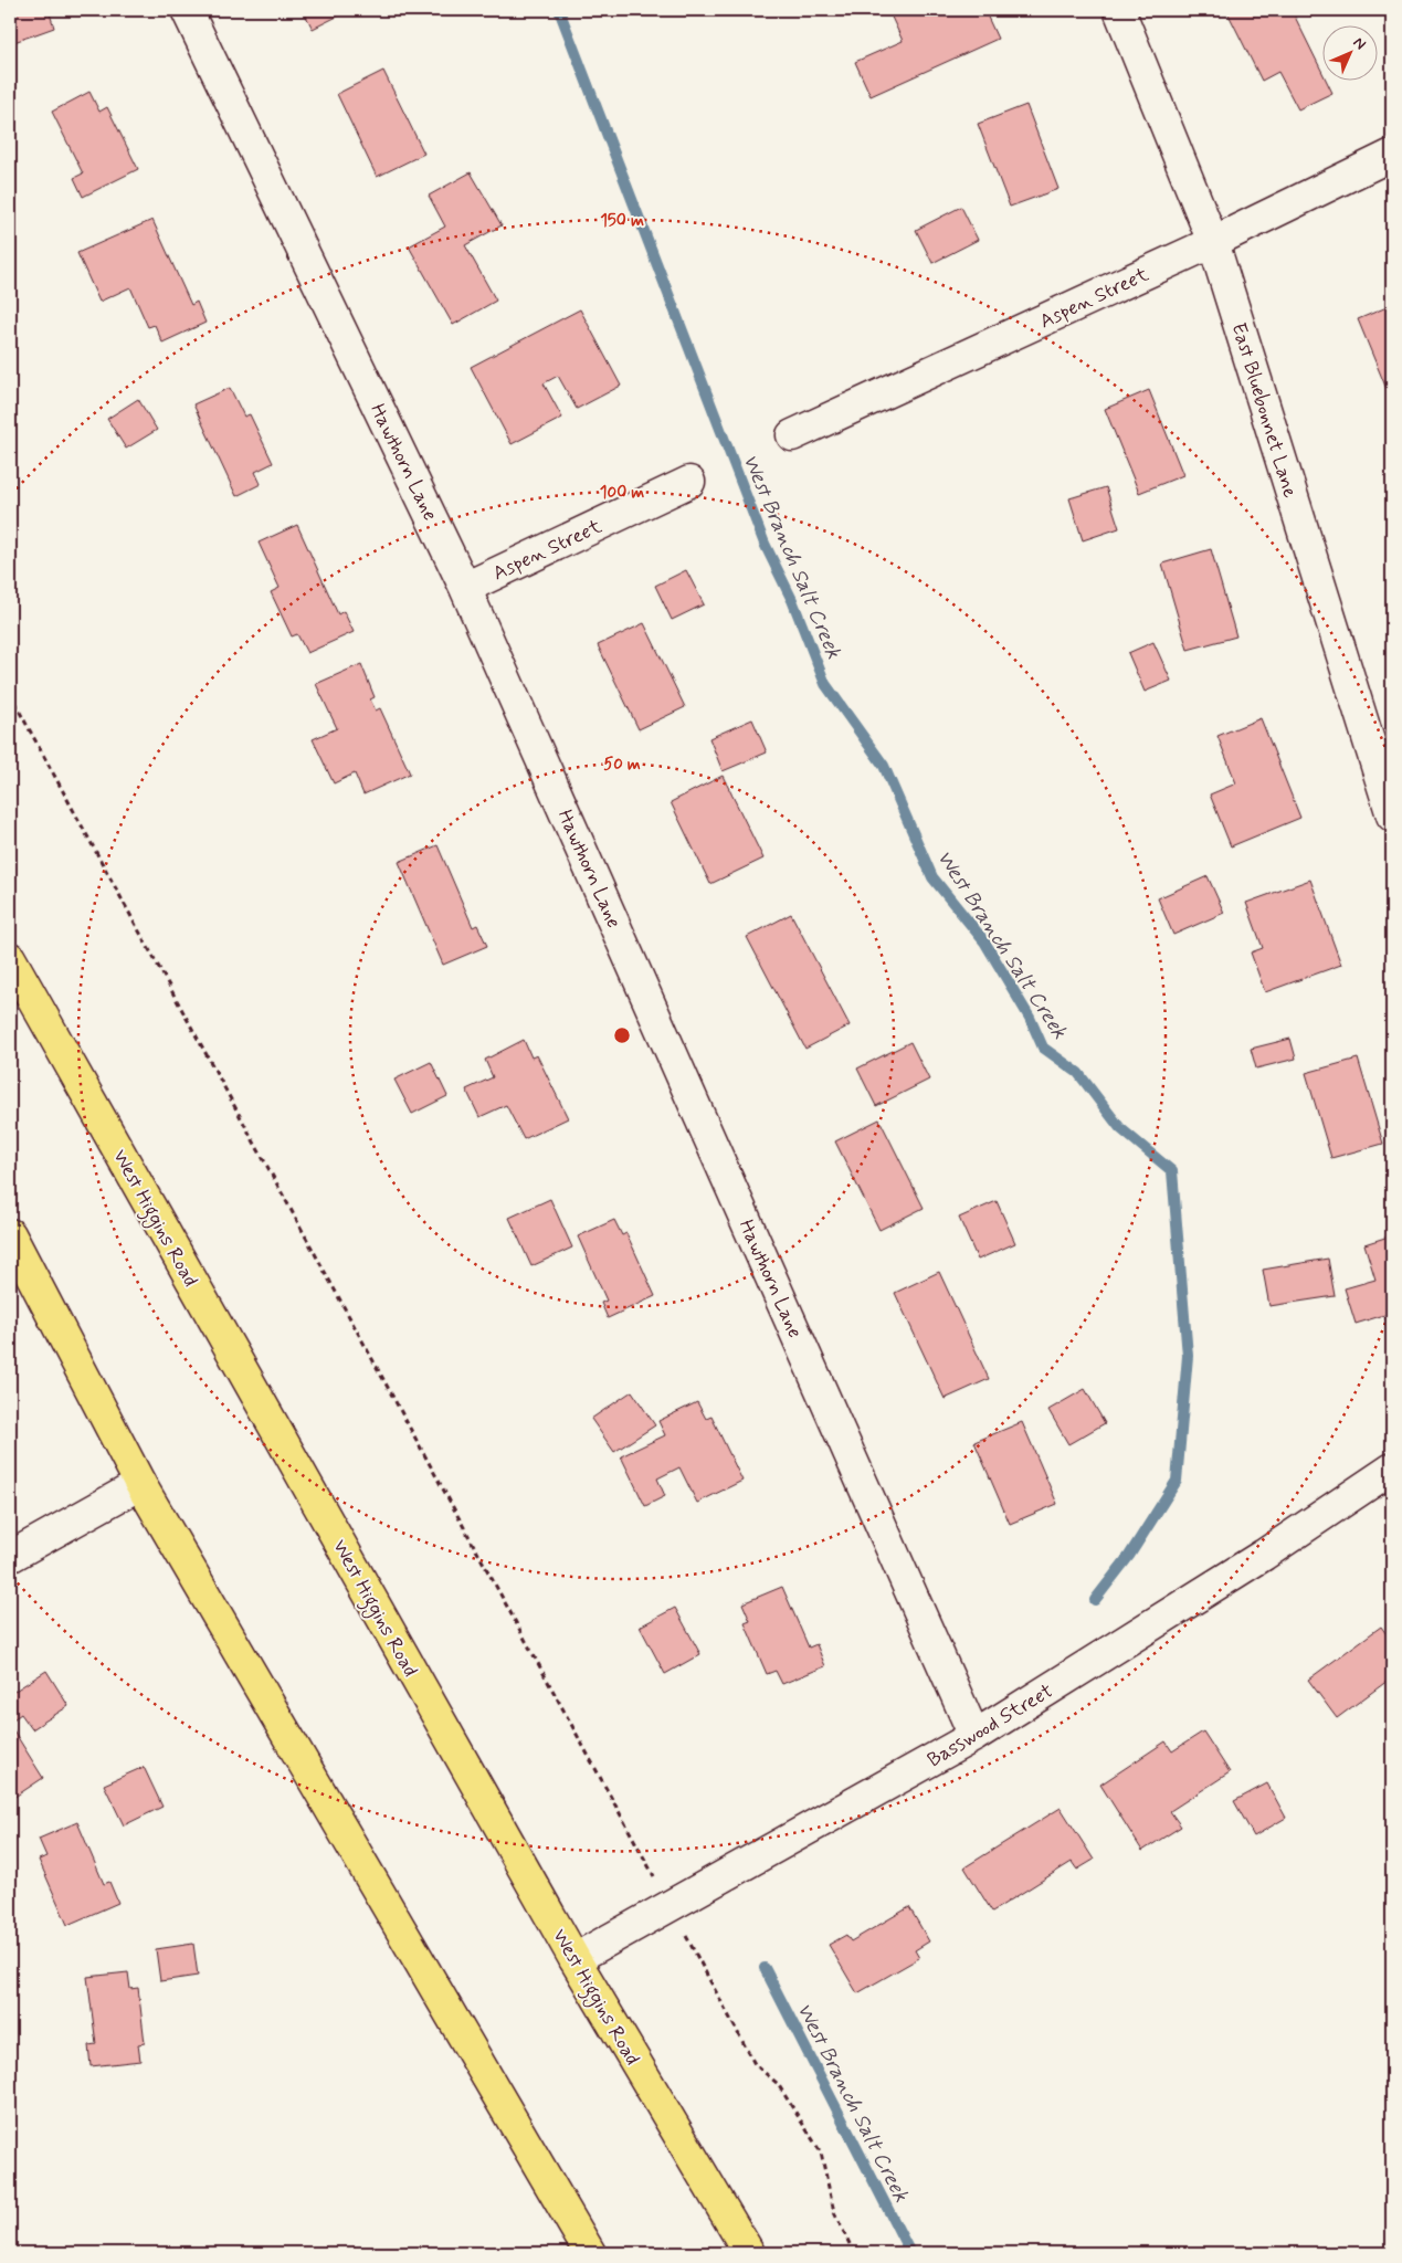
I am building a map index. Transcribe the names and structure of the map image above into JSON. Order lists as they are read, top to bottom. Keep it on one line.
{"streets":{"main road":["West Higgins Road"],"street":["Aspen Street","East Bluebonnet Lane","Hawthorn Lane","Basswood Street"]},"crossings":[["Aspen Street","East Bluebonnet Lane"],["Aspen Street","Hawthorn Lane"],["Hawthorn Lane","Basswood Street"],["West Higgins Road","Basswood Street"]],"water":["West Branch Salt Creek"],"north":"top right","rings":["150 m","100 m","50 m"]}
